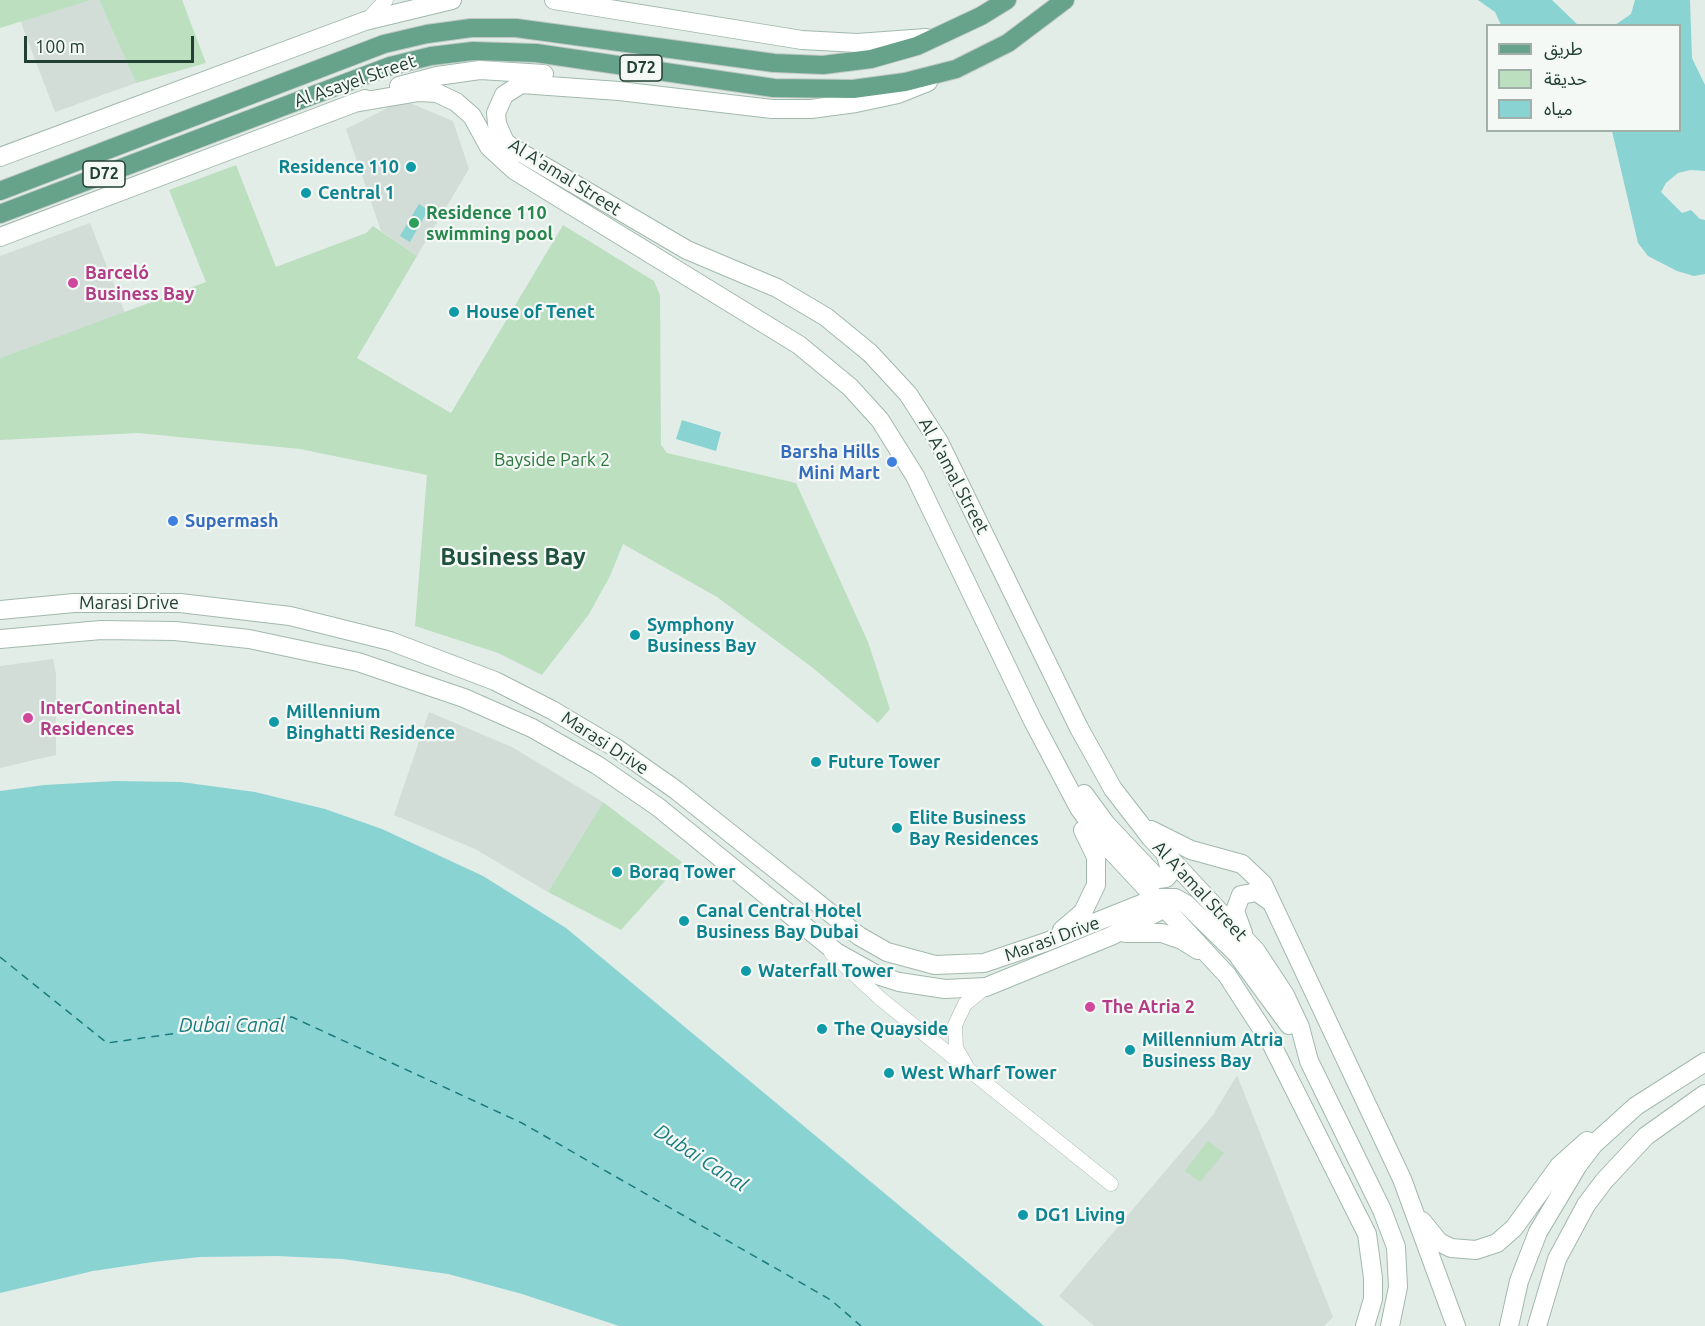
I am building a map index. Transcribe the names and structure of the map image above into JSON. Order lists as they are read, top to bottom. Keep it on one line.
{"streets":{"main road":["D72","Al Asayel Street"],"street":["Al A'amal Street","Marasi Drive"]},"crossings":[["Al Asayel Street","Al A'amal Street"],["Al A'amal Street","Marasi Drive"]],"districts":["Business Bay"],"water":["Dubai Canal"],"parks":["Bayside Park 2"],"places":["Residence 110","Central 1","Residence 110 swimming pool","Barceló Business Bay","House of Tenet","Barsha Hills Mini Mart","Supermash","Symphony Business Bay","InterContinental Residences","Millennium Binghatti Residence","Future Tower","Elite Business Bay Residences","Boraq Tower","Canal Central Hotel Business Bay Dubai","Waterfall Tower","The Atria 2","The Quayside","Millennium Atria Business Bay","West Wharf Tower","DG1 Living"],"legend":["طريق","حديقة","مياه"],"scale_bar":"100 m"}
